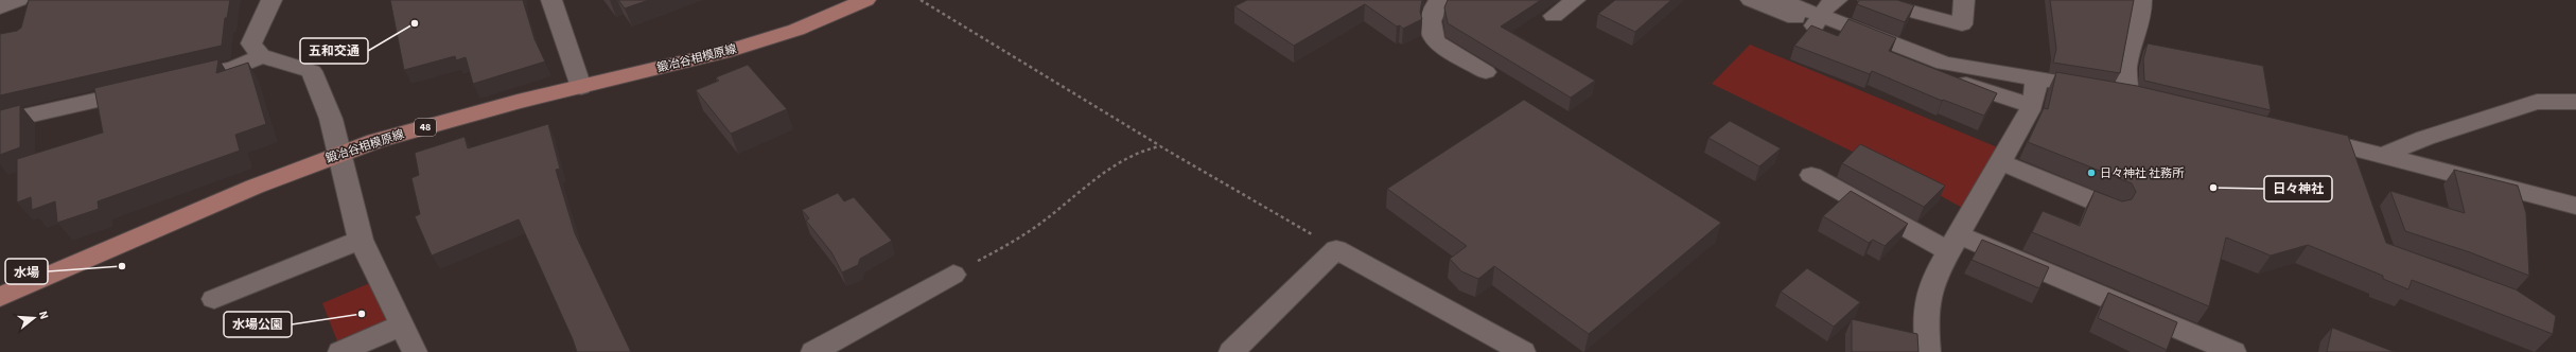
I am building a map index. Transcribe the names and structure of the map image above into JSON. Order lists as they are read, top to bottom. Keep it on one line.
{"streets":{"main road":["鍛冶谷相模原線","48"]},"places":["五和交通","日々神社 社務所","日々神社","水場","水場公園"],"north":"right"}
